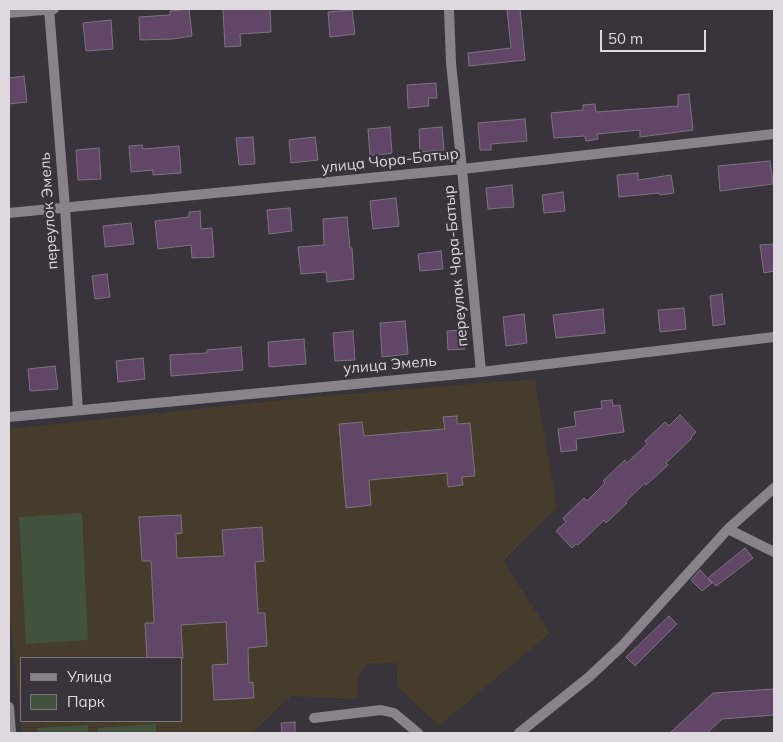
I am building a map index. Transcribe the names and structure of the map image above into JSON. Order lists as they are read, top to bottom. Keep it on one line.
{"streets":{"street":["улица Чора-Батыр","переулок Эмель","переулок Чора-Батыр","улица Эмель"]},"crossings":[["улица Чора-Батыр","переулок Эмель"],["улица Чора-Батыр","переулок Чора-Батыр"],["переулок Эмель","улица Эмель"],["переулок Чора-Батыр","улица Эмель"]],"legend":["Улица","Парк"],"scale_bar":"50 m"}
